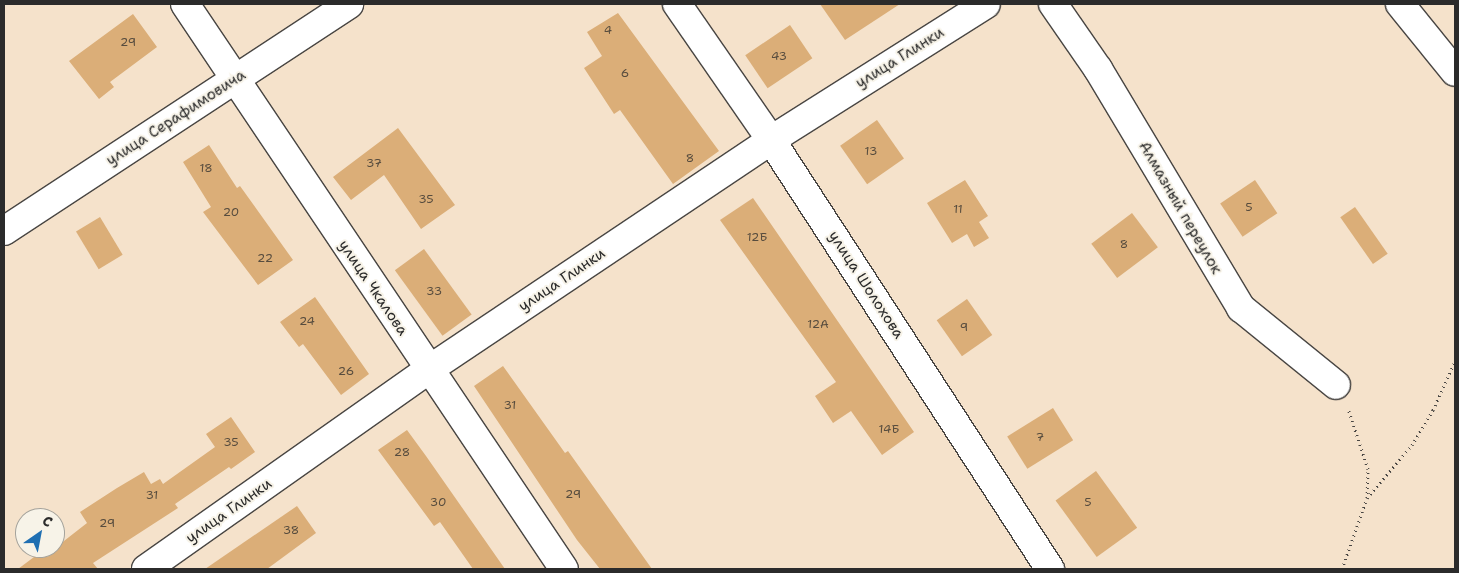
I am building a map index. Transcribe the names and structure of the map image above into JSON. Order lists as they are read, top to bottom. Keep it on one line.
{"streets":{"street":["улица Глинки","улица Серафимовича","Алмазный переулок","улица Шолохова","улица Чкалова"]},"crossings":[["улица Глинки","улица Шолохова"],["улица Глинки","улица Чкалова"],["улица Серафимовича","улица Чкалова"]],"house_numbers":["4","29","43","6","13","8","37","18","35","5","11","20","12Б","8","22","33","24","12А","9","26","31","14Б","7","35","28","29","31","30","5","29","38"],"north":"top right"}
